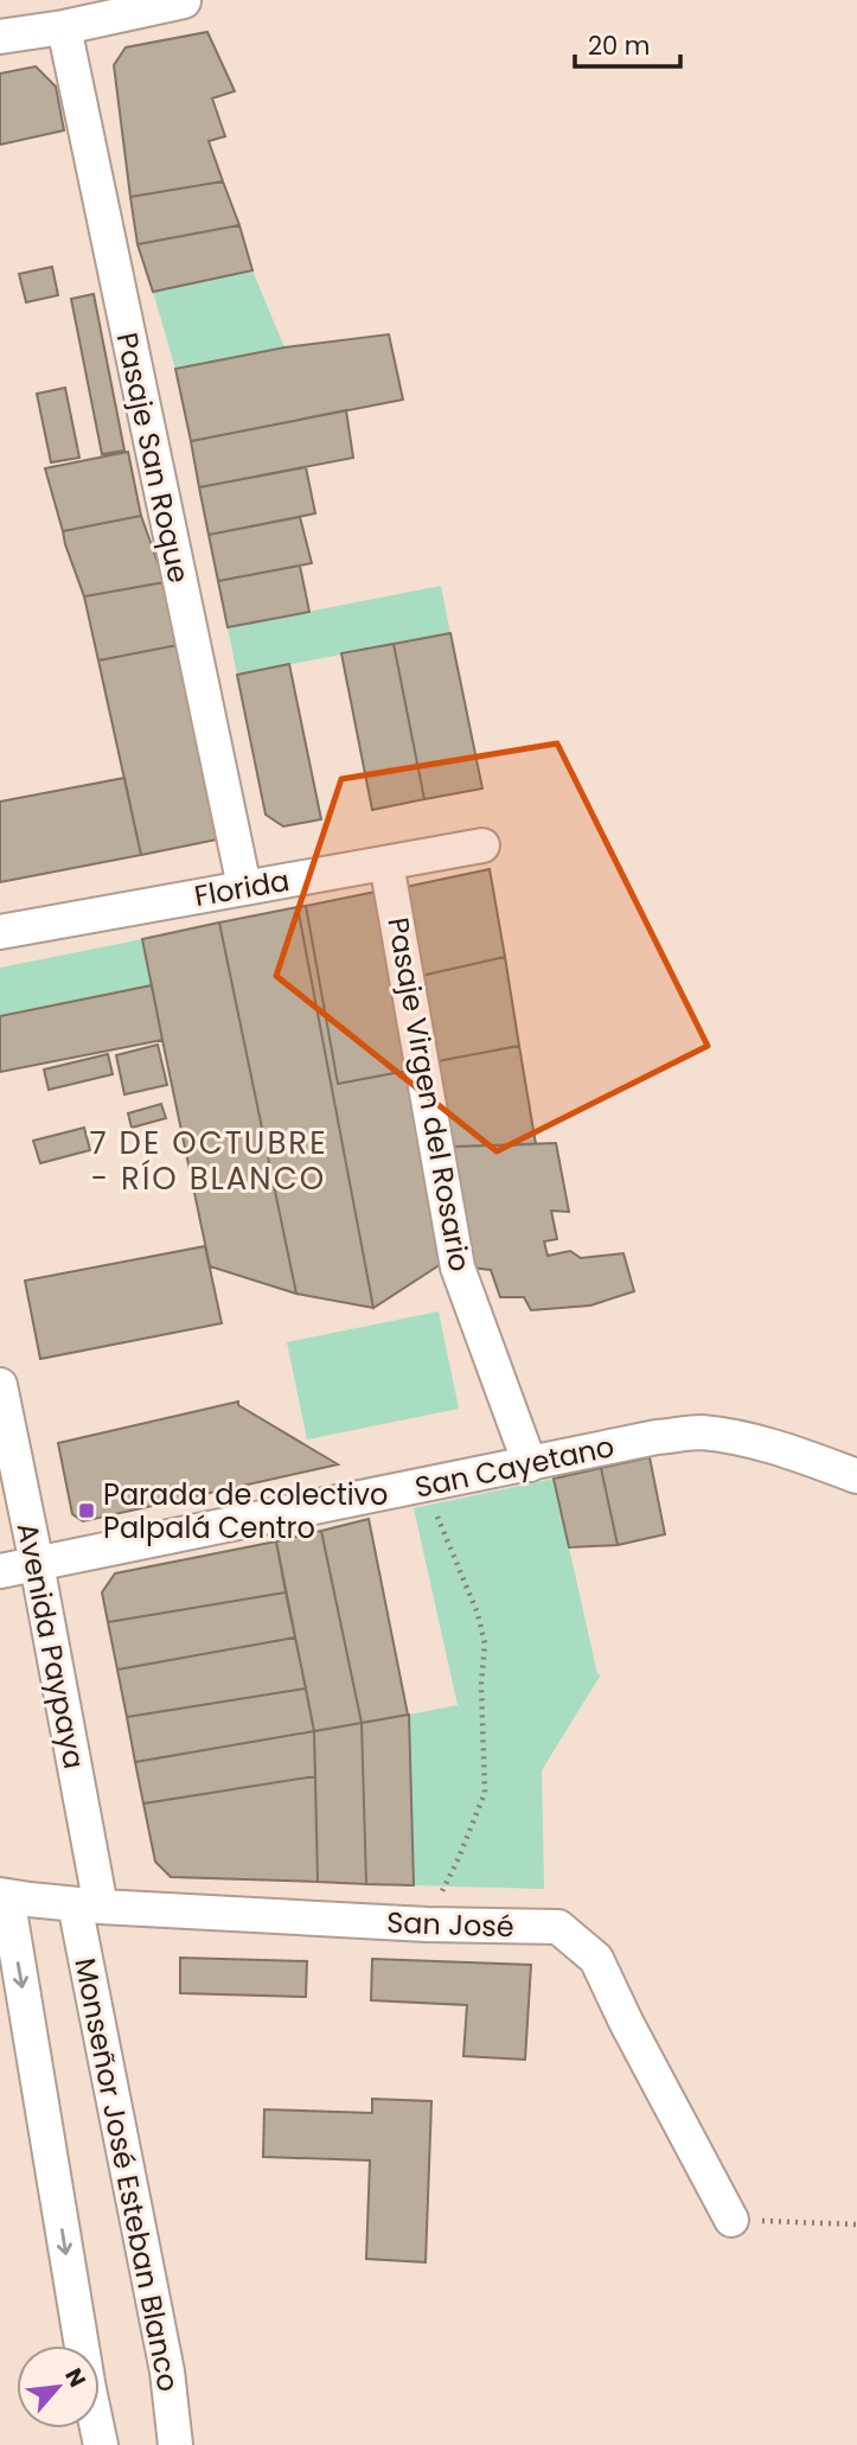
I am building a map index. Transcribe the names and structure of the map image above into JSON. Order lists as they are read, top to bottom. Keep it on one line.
{"streets":{"street":["Pasaje San Roque","Florida","Pasaje Virgen del Rosario","San Cayetano","Avenida Paypaya","San José","Monseñor José Esteban Blanco"]},"crossings":[["Pasaje San Roque","Florida"],["Florida","Pasaje Virgen del Rosario"],["Pasaje Virgen del Rosario","San Cayetano"],["San Cayetano","Avenida Paypaya"],["Avenida Paypaya","San José"],["Avenida Paypaya","Monseñor José Esteban Blanco"],["San José","Monseñor José Esteban Blanco"]],"districts":["7 DE OCTUBRE - RÍO BLANCO"],"places":{"transit":["Parada de colectivo Palpalá Centro"]},"scale_bar":"20 m","north":"top right"}
